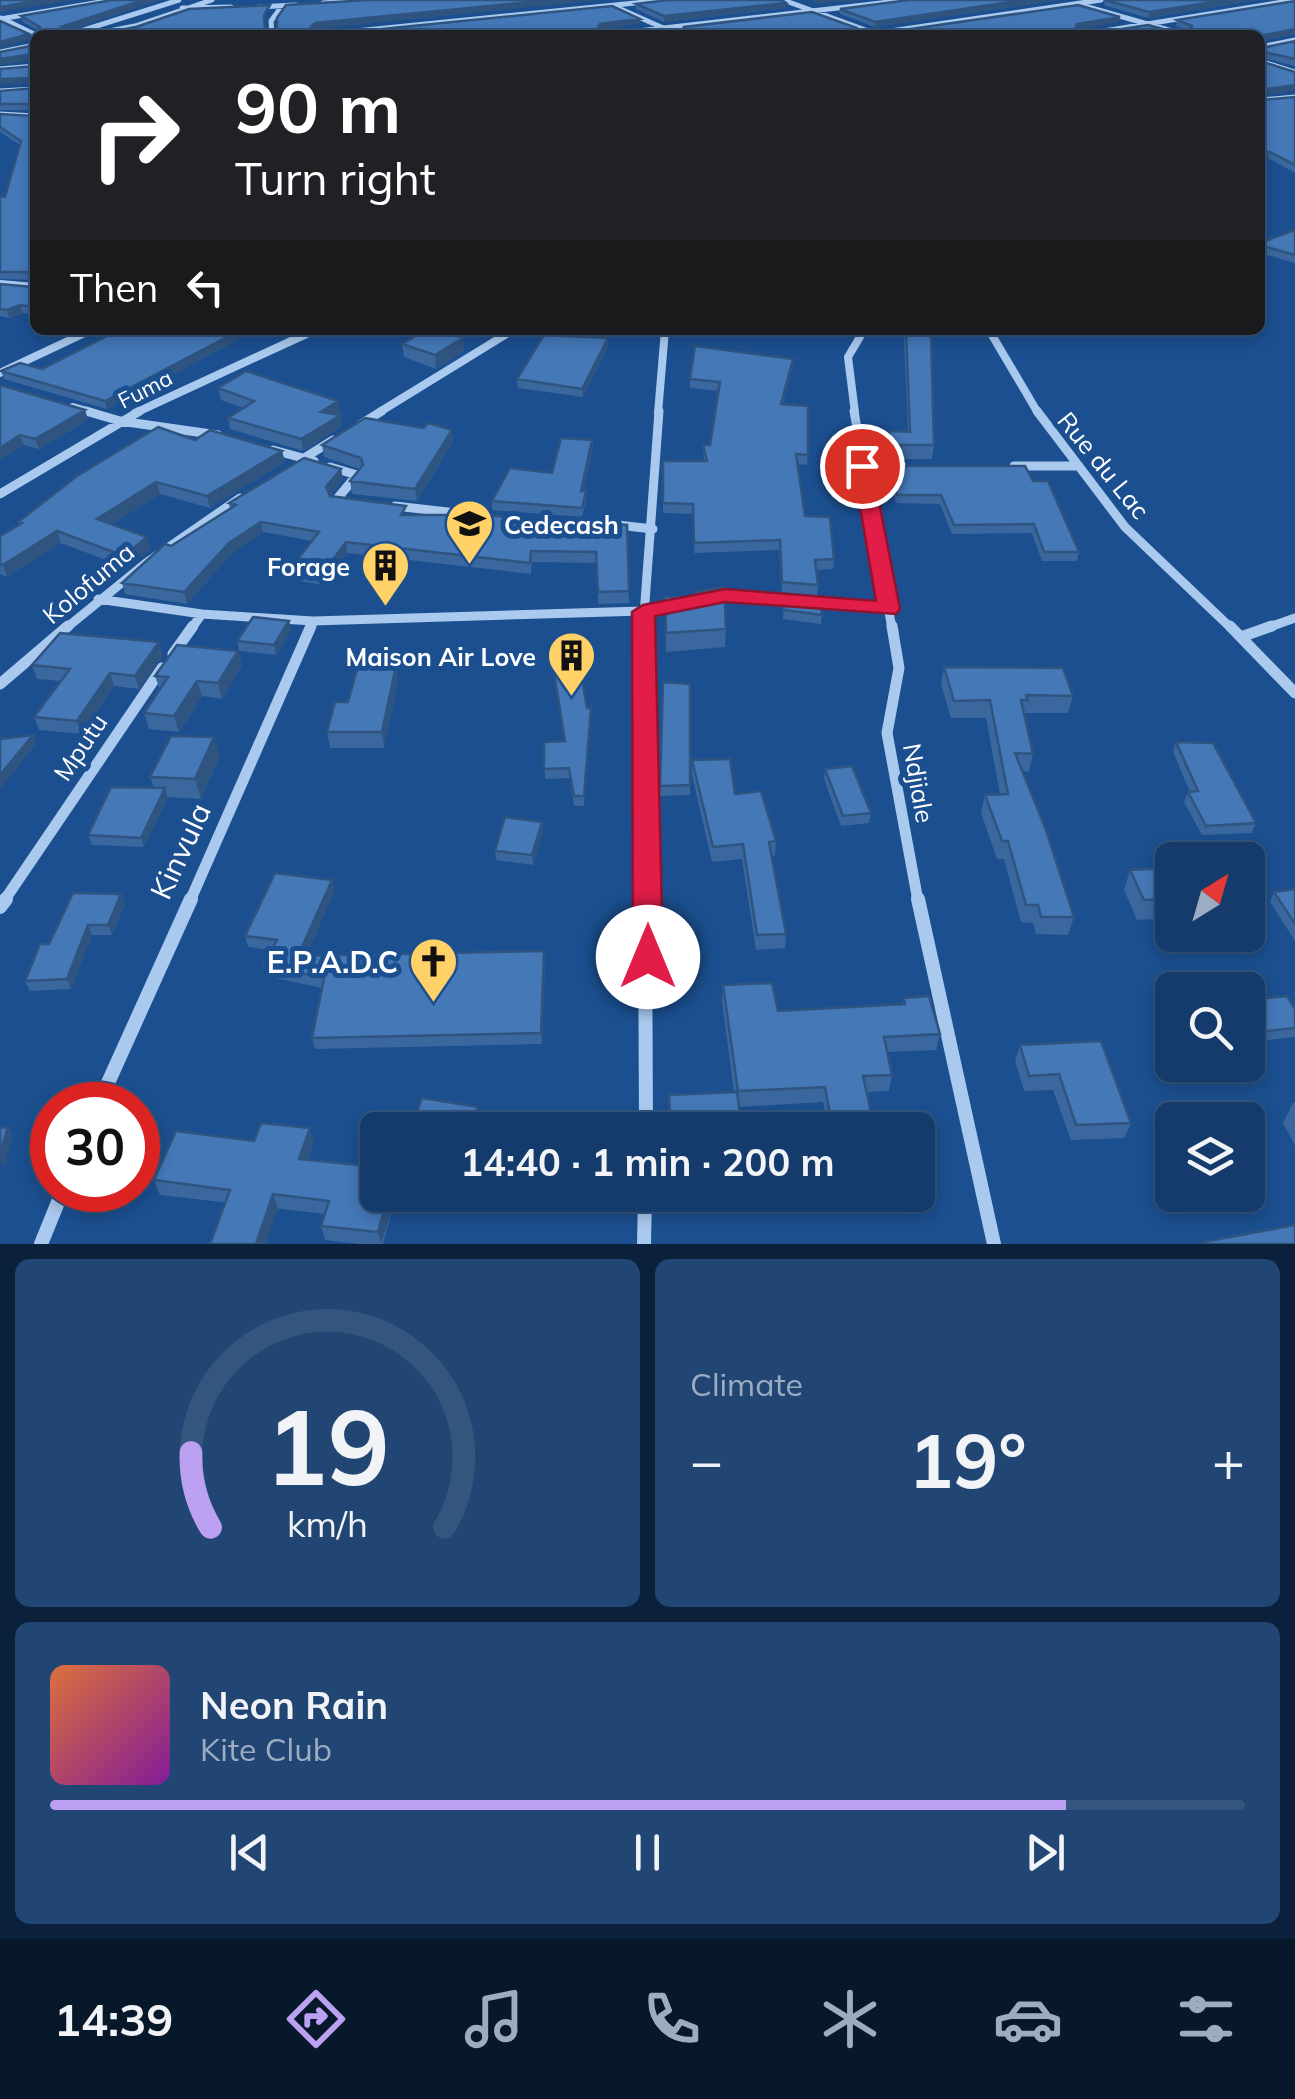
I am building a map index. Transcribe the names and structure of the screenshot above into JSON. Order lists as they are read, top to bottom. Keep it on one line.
{"streets":{"street":["Fuma","Rue du Lac","Kolofuma","Mputu","Ndjiale","Kinvula"]},"places":{"school or university":["Cedecash"],"building":["Forage","Maison Air Love"],"church":["E.P.A.D.C"]},"north":"top right","page":{"turn":["90 m","Turn right"],"then":"Then","limit":"30","trip":"14:40 · 1 min · 200 m","tile":"Climate","heat":["−","19°","+"],"song":["Neon Rain","Kite Club"],"tabs":"14:39","gauge":["19","km/h"]}}
